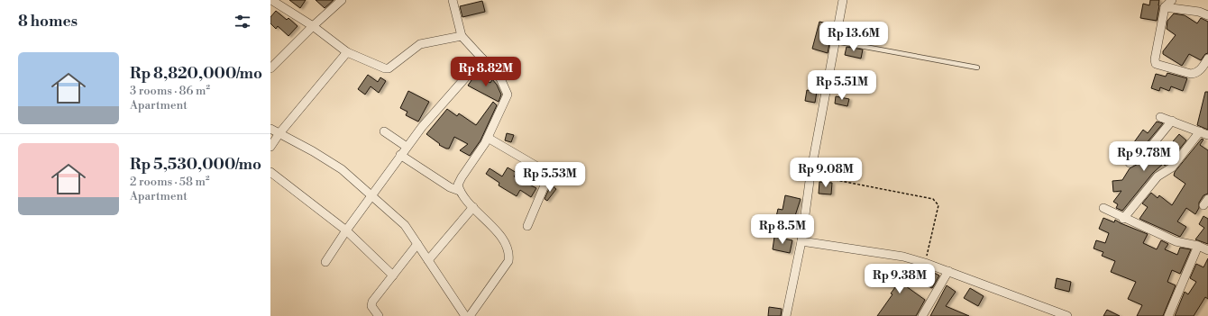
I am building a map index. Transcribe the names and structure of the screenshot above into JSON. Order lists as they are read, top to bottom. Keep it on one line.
{"page":{"heading":"8 homes","price":["Rp 13.6M","Rp 8.82M","Rp 5.51M","Rp 9.78M","Rp 9.08M","Rp 5.53M","Rp 8.5M","Rp 9.38M"],"list":[{"name":"Rp 8,820,000/mo","note":"3 rooms · 86 m² · Apartment"},{"name":"Rp 5,530,000/mo","note":"2 rooms · 58 m² · Apartment"}]}}
